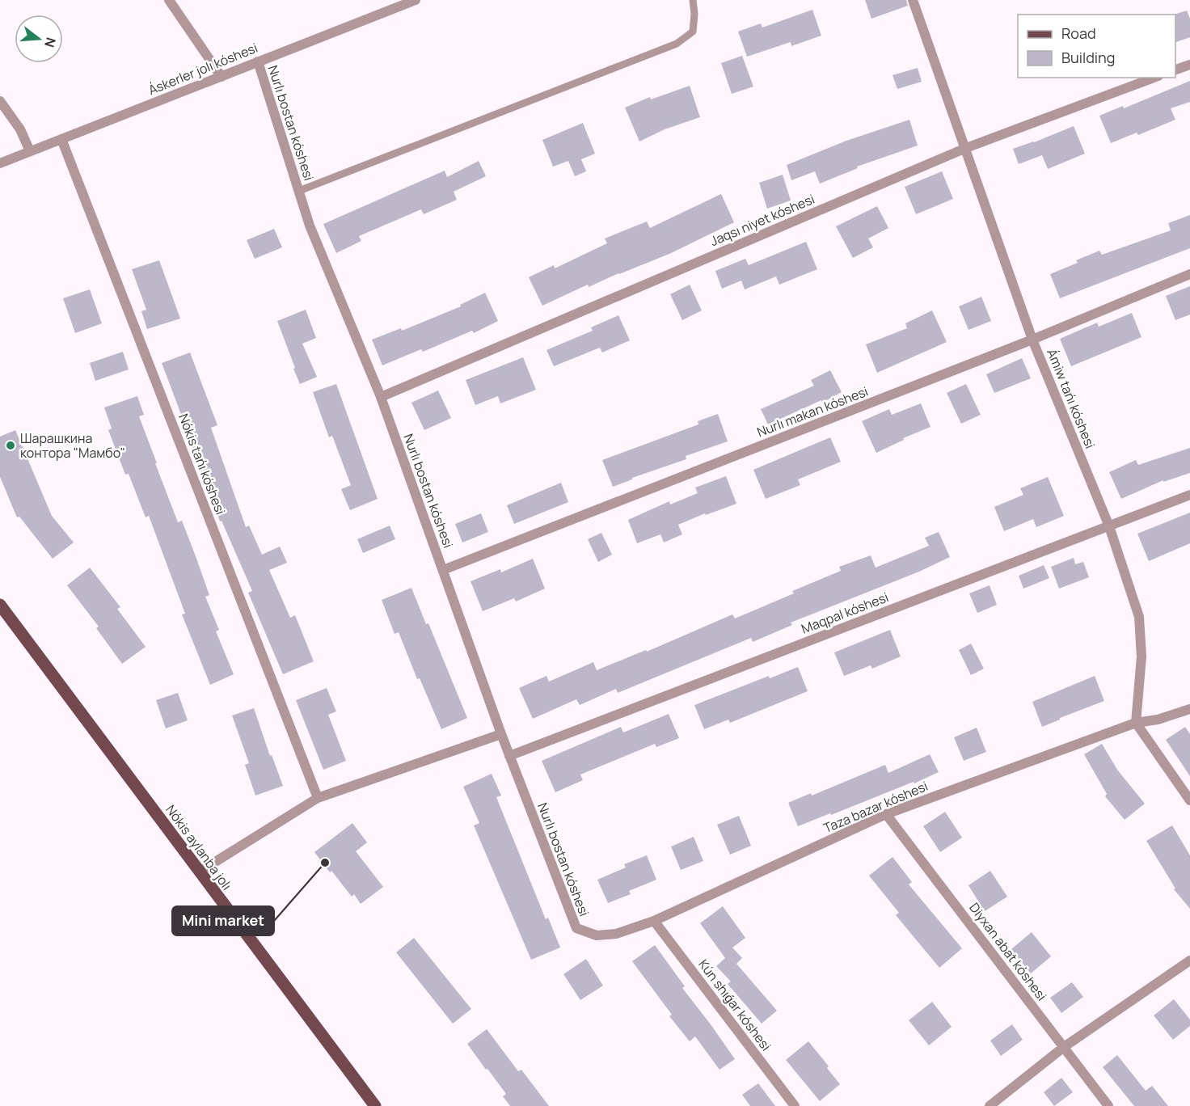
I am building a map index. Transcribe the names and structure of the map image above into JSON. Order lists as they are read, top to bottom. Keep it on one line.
{"streets":{"main road":["Nókis aylanba jolı"],"street":["Áskerler jolı kóshesi","Nurlı bostan kóshesi","Jaqsı niyet kóshesi","Ámiw tańı kóshesi","Nurlı makan kóshesi","Nókis tańı kóshesi","Maqpal kóshesi","Taza bazar kóshesi","Diyxan abat kóshesi","Kún shıǵar kóshesi"]},"crossings":[["Áskerler jolı kóshesi","Nurlı bostan kóshesi"],["Áskerler jolı kóshesi","Nókis tańı kóshesi"],["Nurlı bostan kóshesi","Jaqsı niyet kóshesi"],["Nurlı bostan kóshesi","Nurlı makan kóshesi"],["Nurlı bostan kóshesi","Maqpal kóshesi"],["Nurlı bostan kóshesi","Taza bazar kóshesi"],["Jaqsı niyet kóshesi","Ámiw tańı kóshesi"],["Ámiw tańı kóshesi","Nurlı makan kóshesi"],["Ámiw tańı kóshesi","Maqpal kóshesi"],["Ámiw tańı kóshesi","Taza bazar kóshesi"],["Taza bazar kóshesi","Diyxan abat kóshesi"],["Taza bazar kóshesi","Kún shıǵar kóshesi"]],"places":["Шарашкина контора \"Мамбо\"","Mini market"],"legend":["Road","Building"],"north":"right"}
